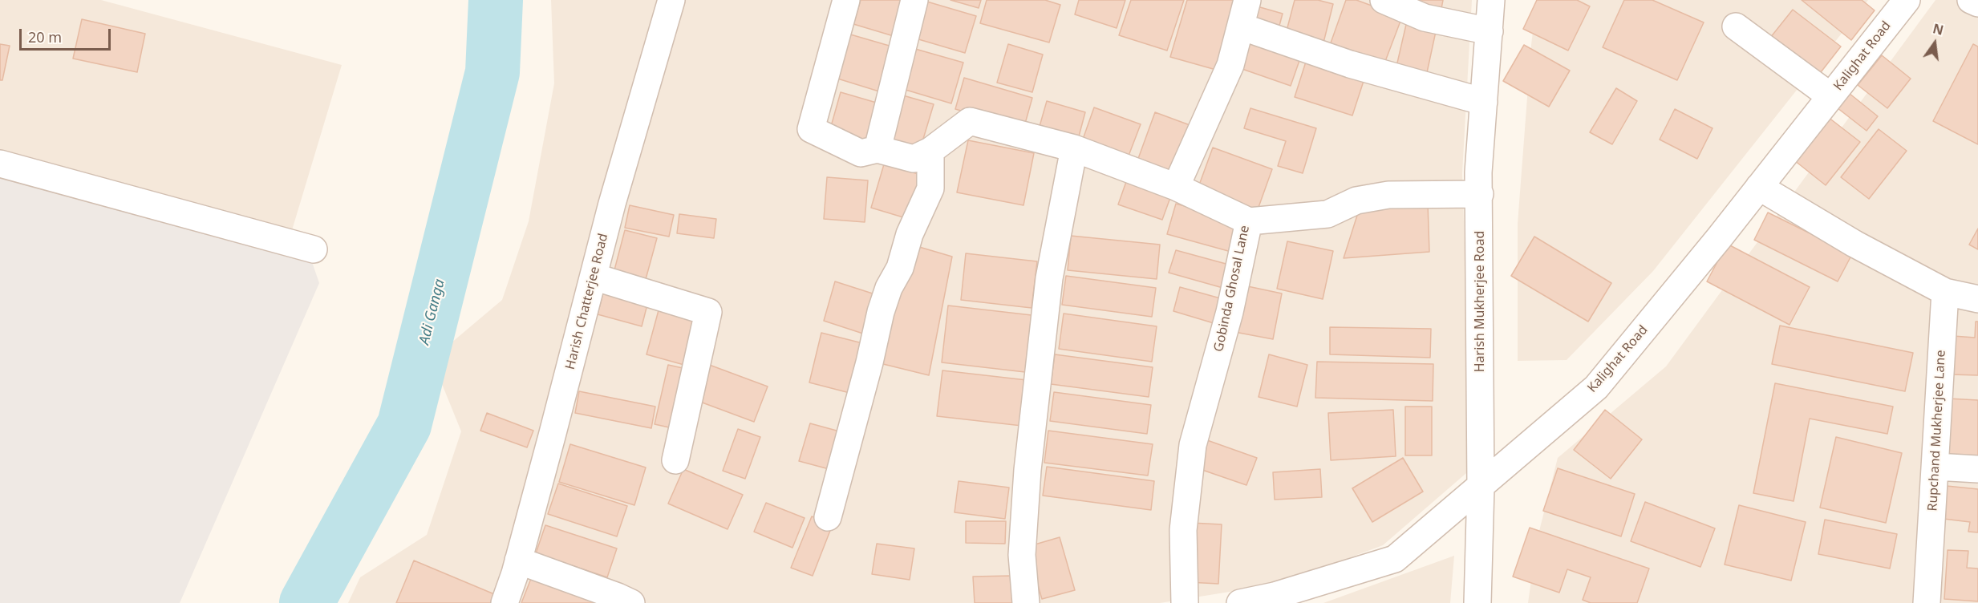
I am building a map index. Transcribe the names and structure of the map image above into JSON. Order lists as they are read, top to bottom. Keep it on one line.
{"streets":{"street":["Kalighat Road","Gobinda Ghosal Lane","Harish Chatterjee Road","Harish Mukherjee Road","Rupchand Mukherjee Lane"]},"crossings":[["Kalighat Road","Harish Mukherjee Road"]],"water":["Adi Ganga"],"scale_bar":"20 m","north":"top"}
